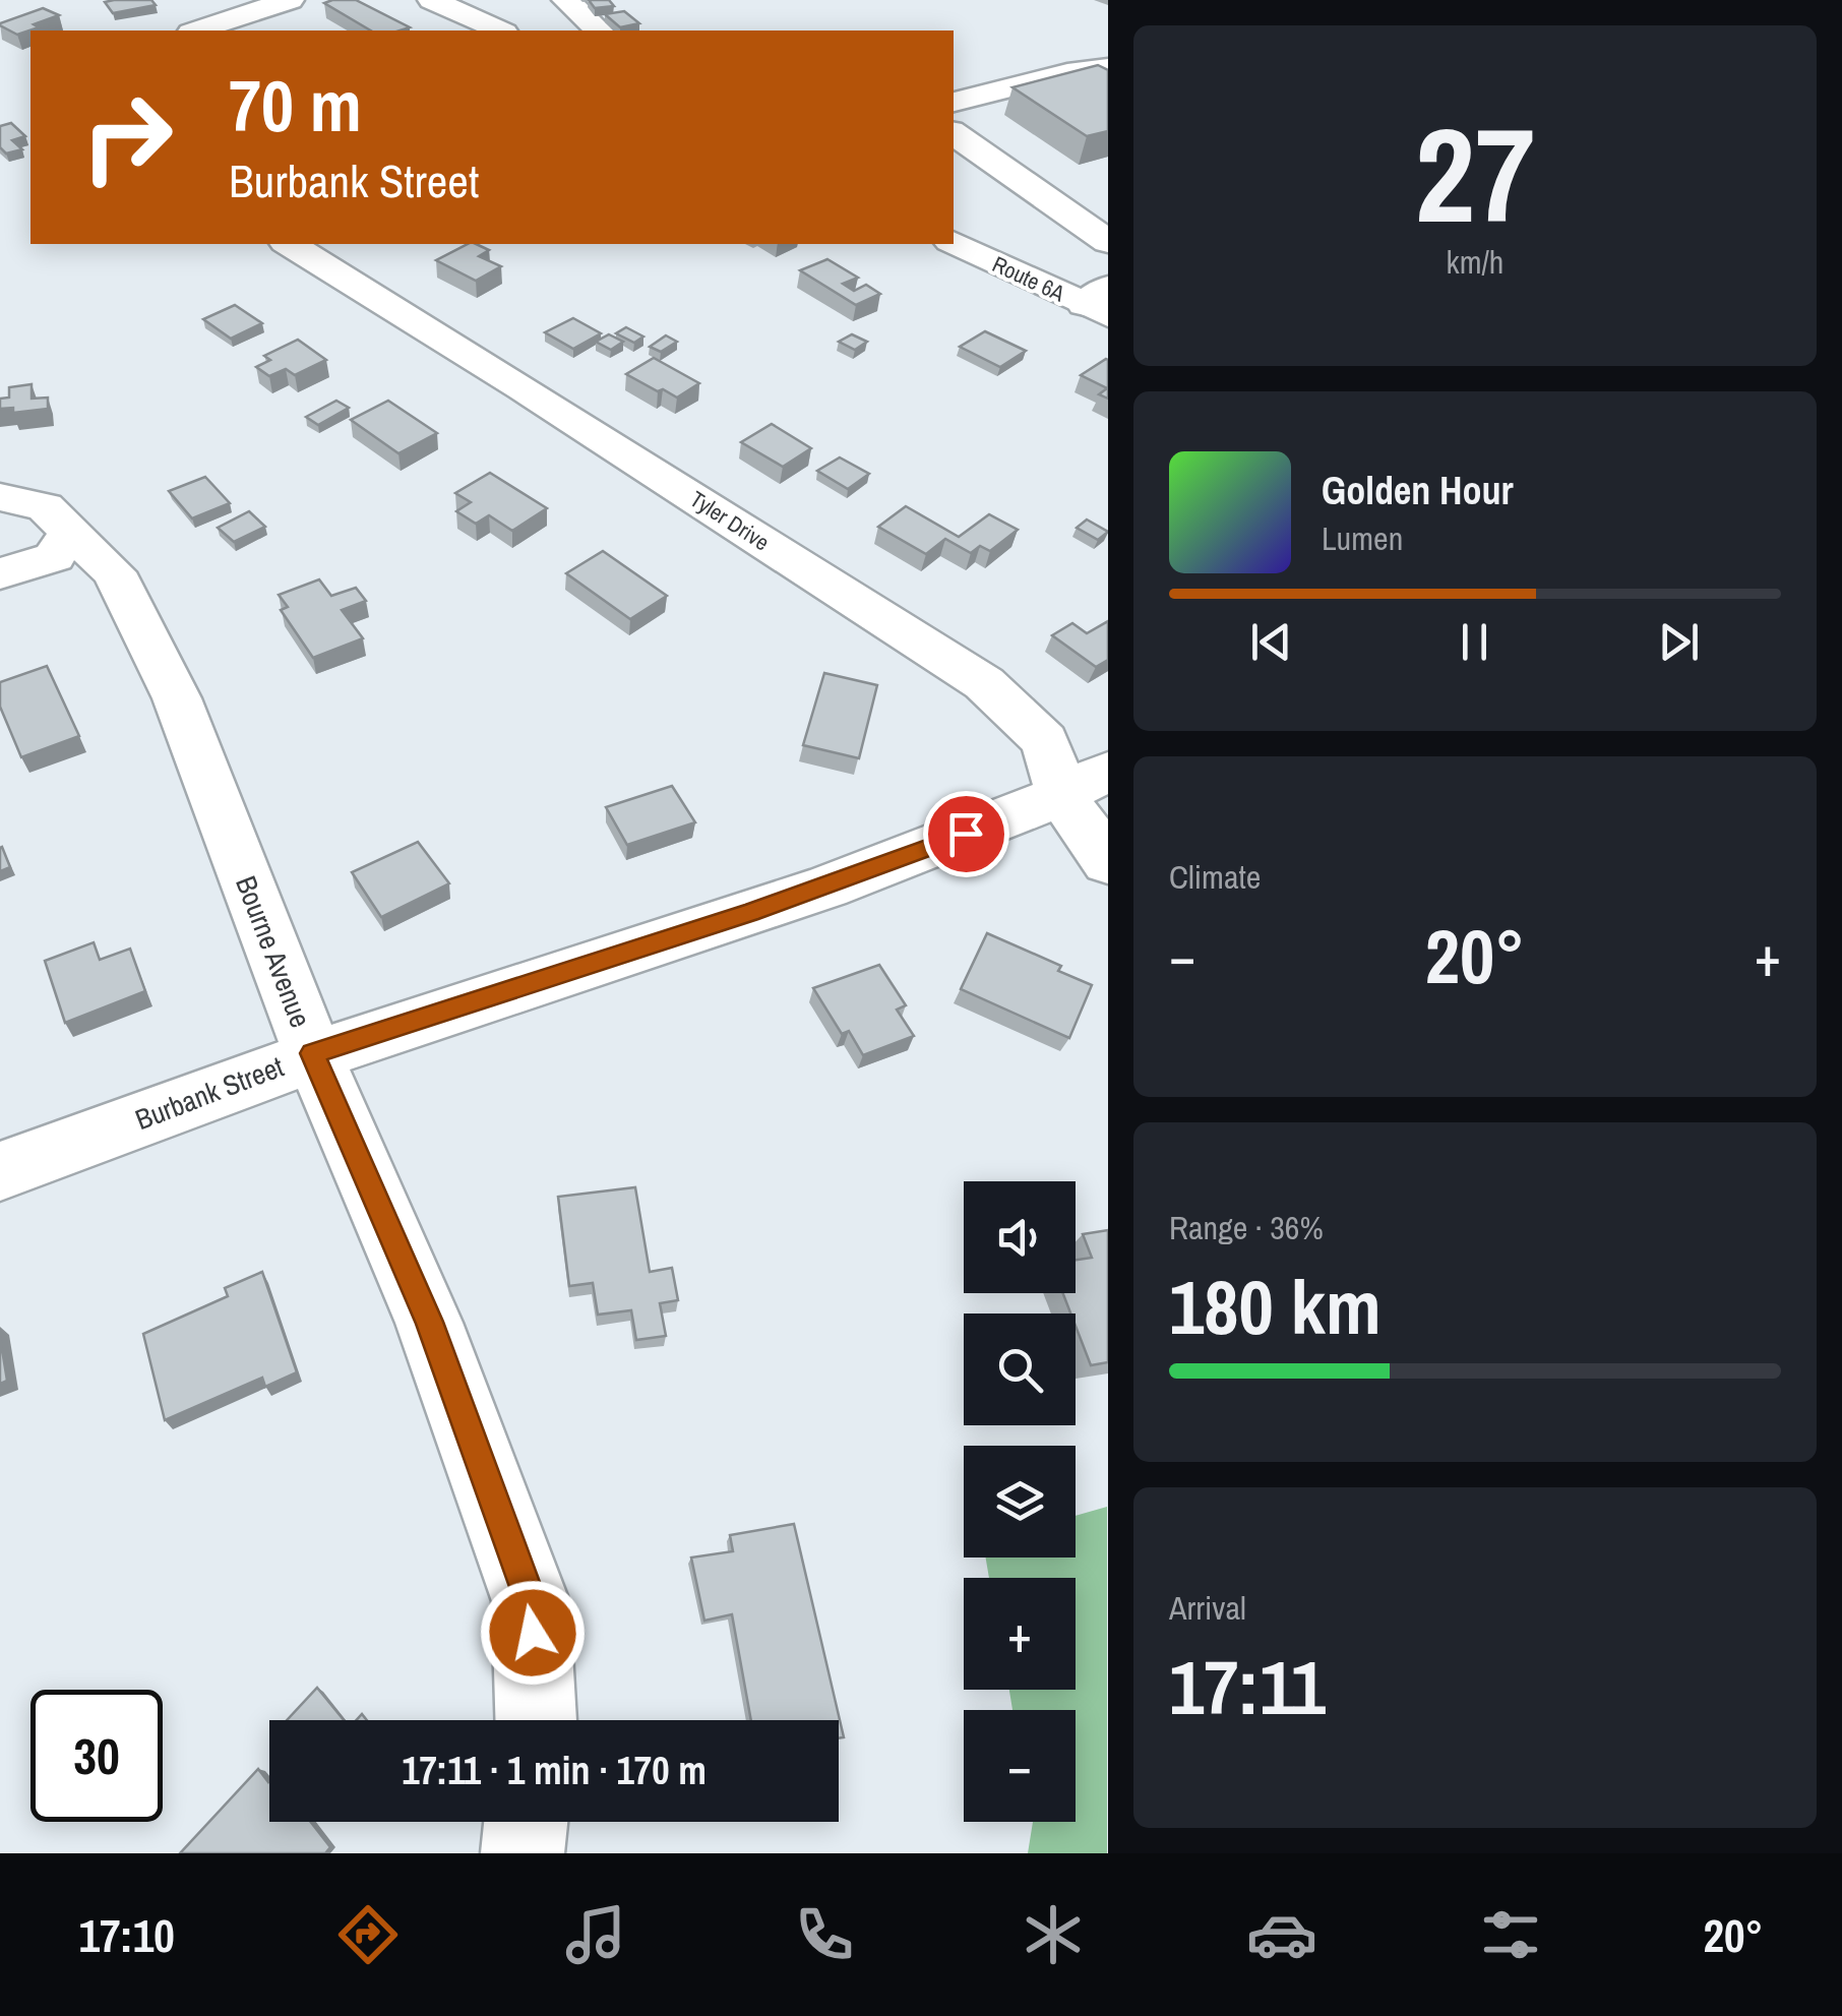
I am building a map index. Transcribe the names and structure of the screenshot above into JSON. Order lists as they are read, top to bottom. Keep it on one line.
{"streets":{"street":["Route 6A","Tyler Drive","Bourne Avenue","Burbank Street"]},"crossings":[["Tyler Drive","Burbank Street"],["Bourne Avenue","Burbank Street"]],"page":{"tile":[["27","km/h"],"Climate",["Range · 36%","180 km"],["Arrival","17:11"]],"turn":["70 m","Burbank Street"],"song":["Golden Hour","Lumen"],"heat":["−","20°","+"],"map_buttons":["+","−"],"limit":"30","trip":"17:11 · 1 min · 170 m","tabs":["17:10","20°"]}}
